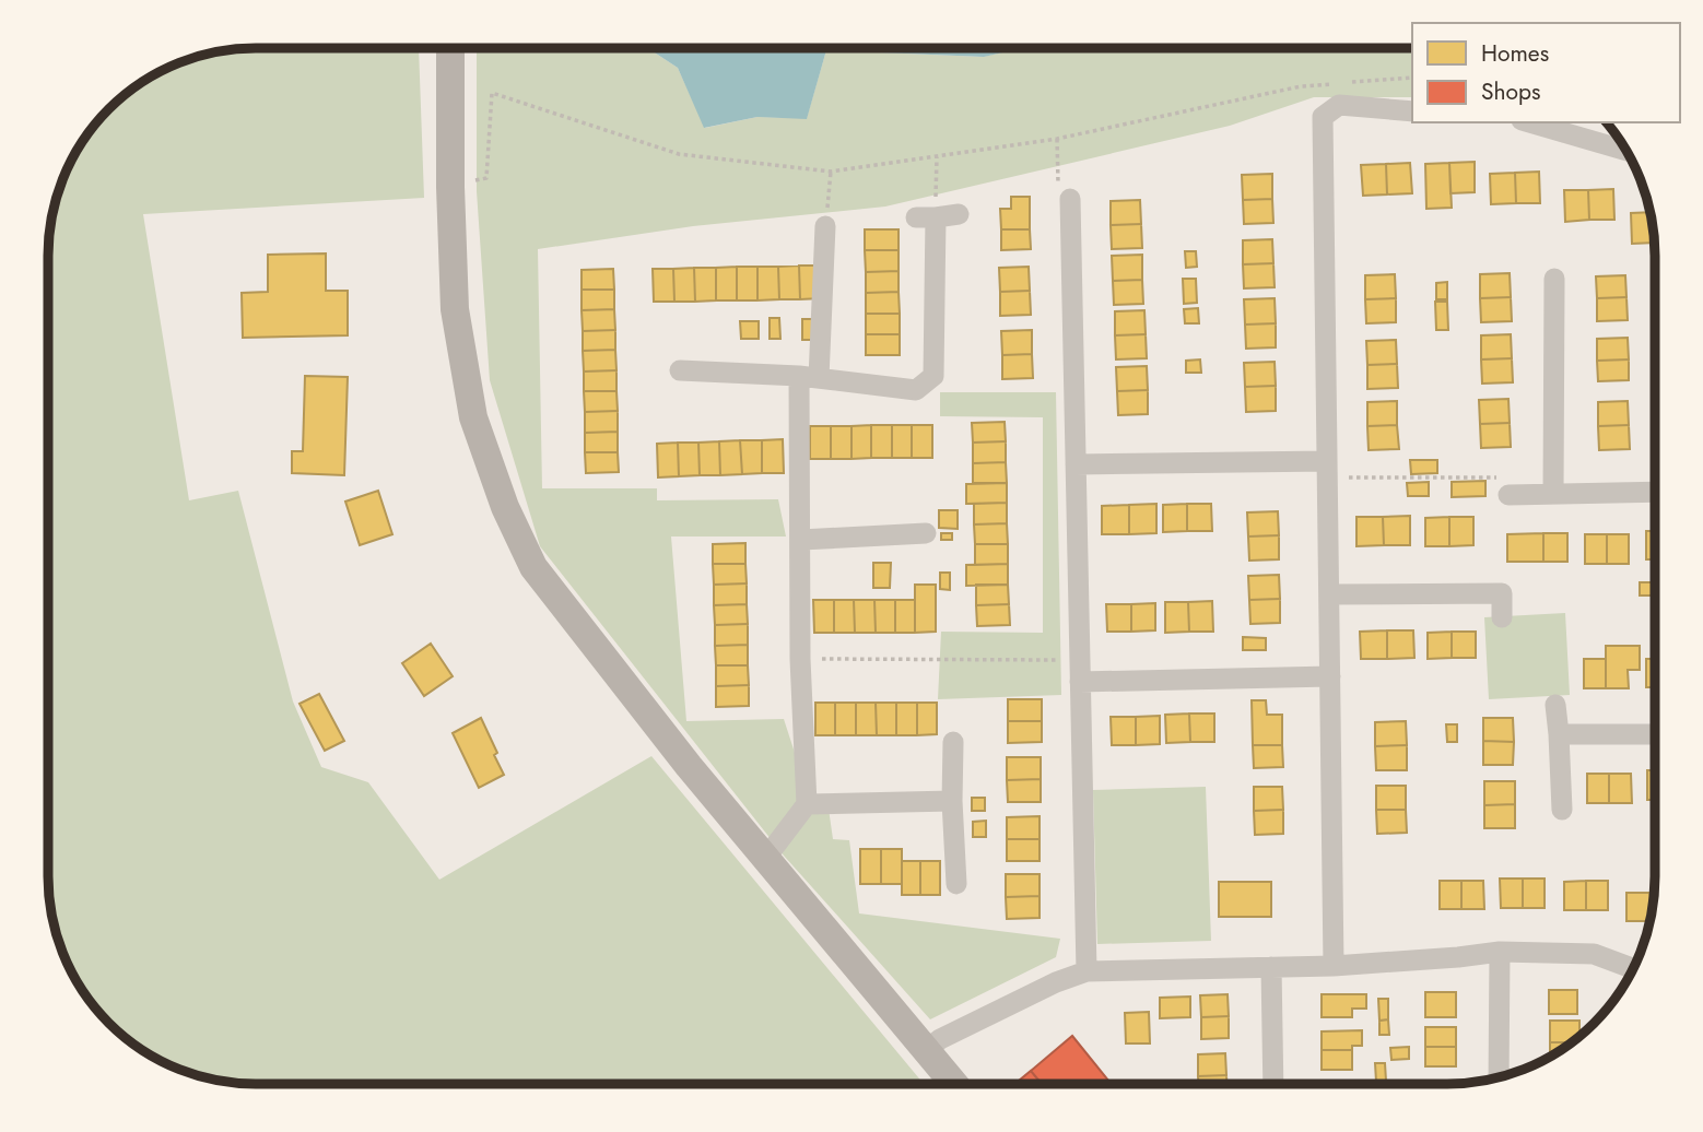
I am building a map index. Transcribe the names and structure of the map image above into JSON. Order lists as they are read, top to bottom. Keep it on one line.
{"legend":["Homes","Shops"]}
